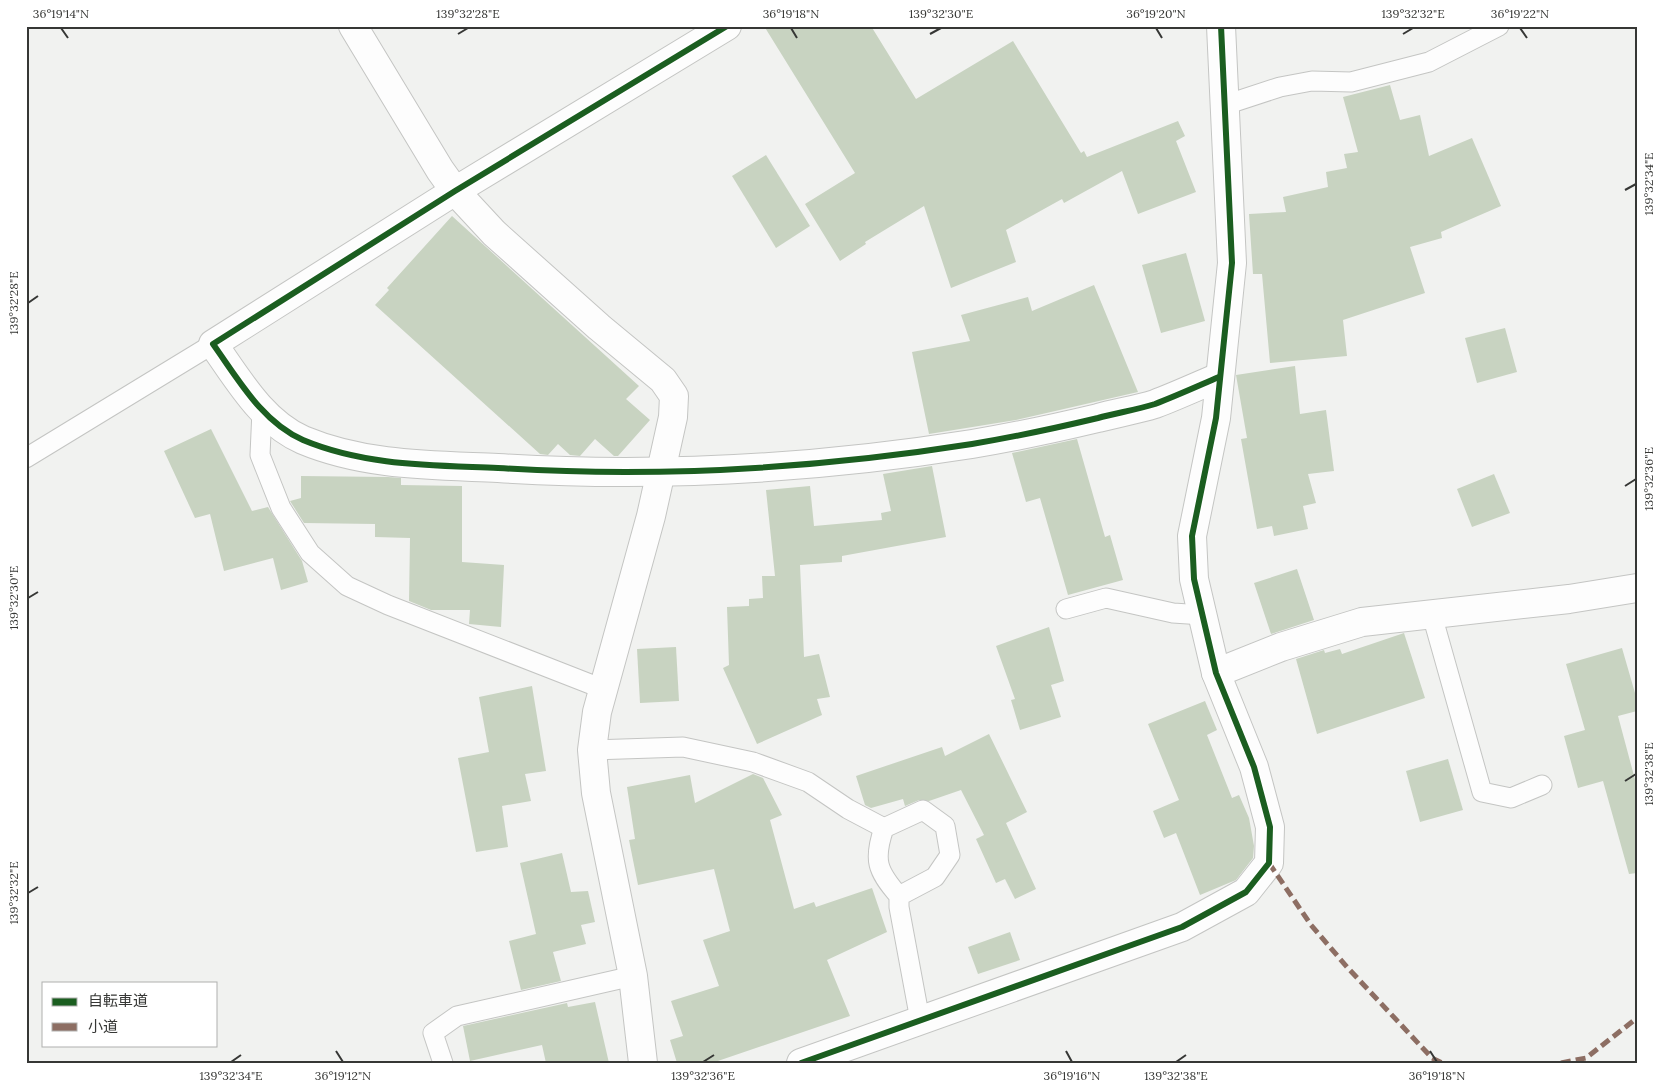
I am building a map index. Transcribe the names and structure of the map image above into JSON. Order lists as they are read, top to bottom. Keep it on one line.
{"legend":["自転車道","小道"],"coordinates":["36°19'14\"N","139°32'28\"E","36°19'18\"N","139°32'30\"E","36°19'20\"N","139°32'32\"E","36°19'22\"N","139°32'34\"E","139°32'36\"E","139°32'38\"E","36°19'12\"N","36°19'16\"N"]}
